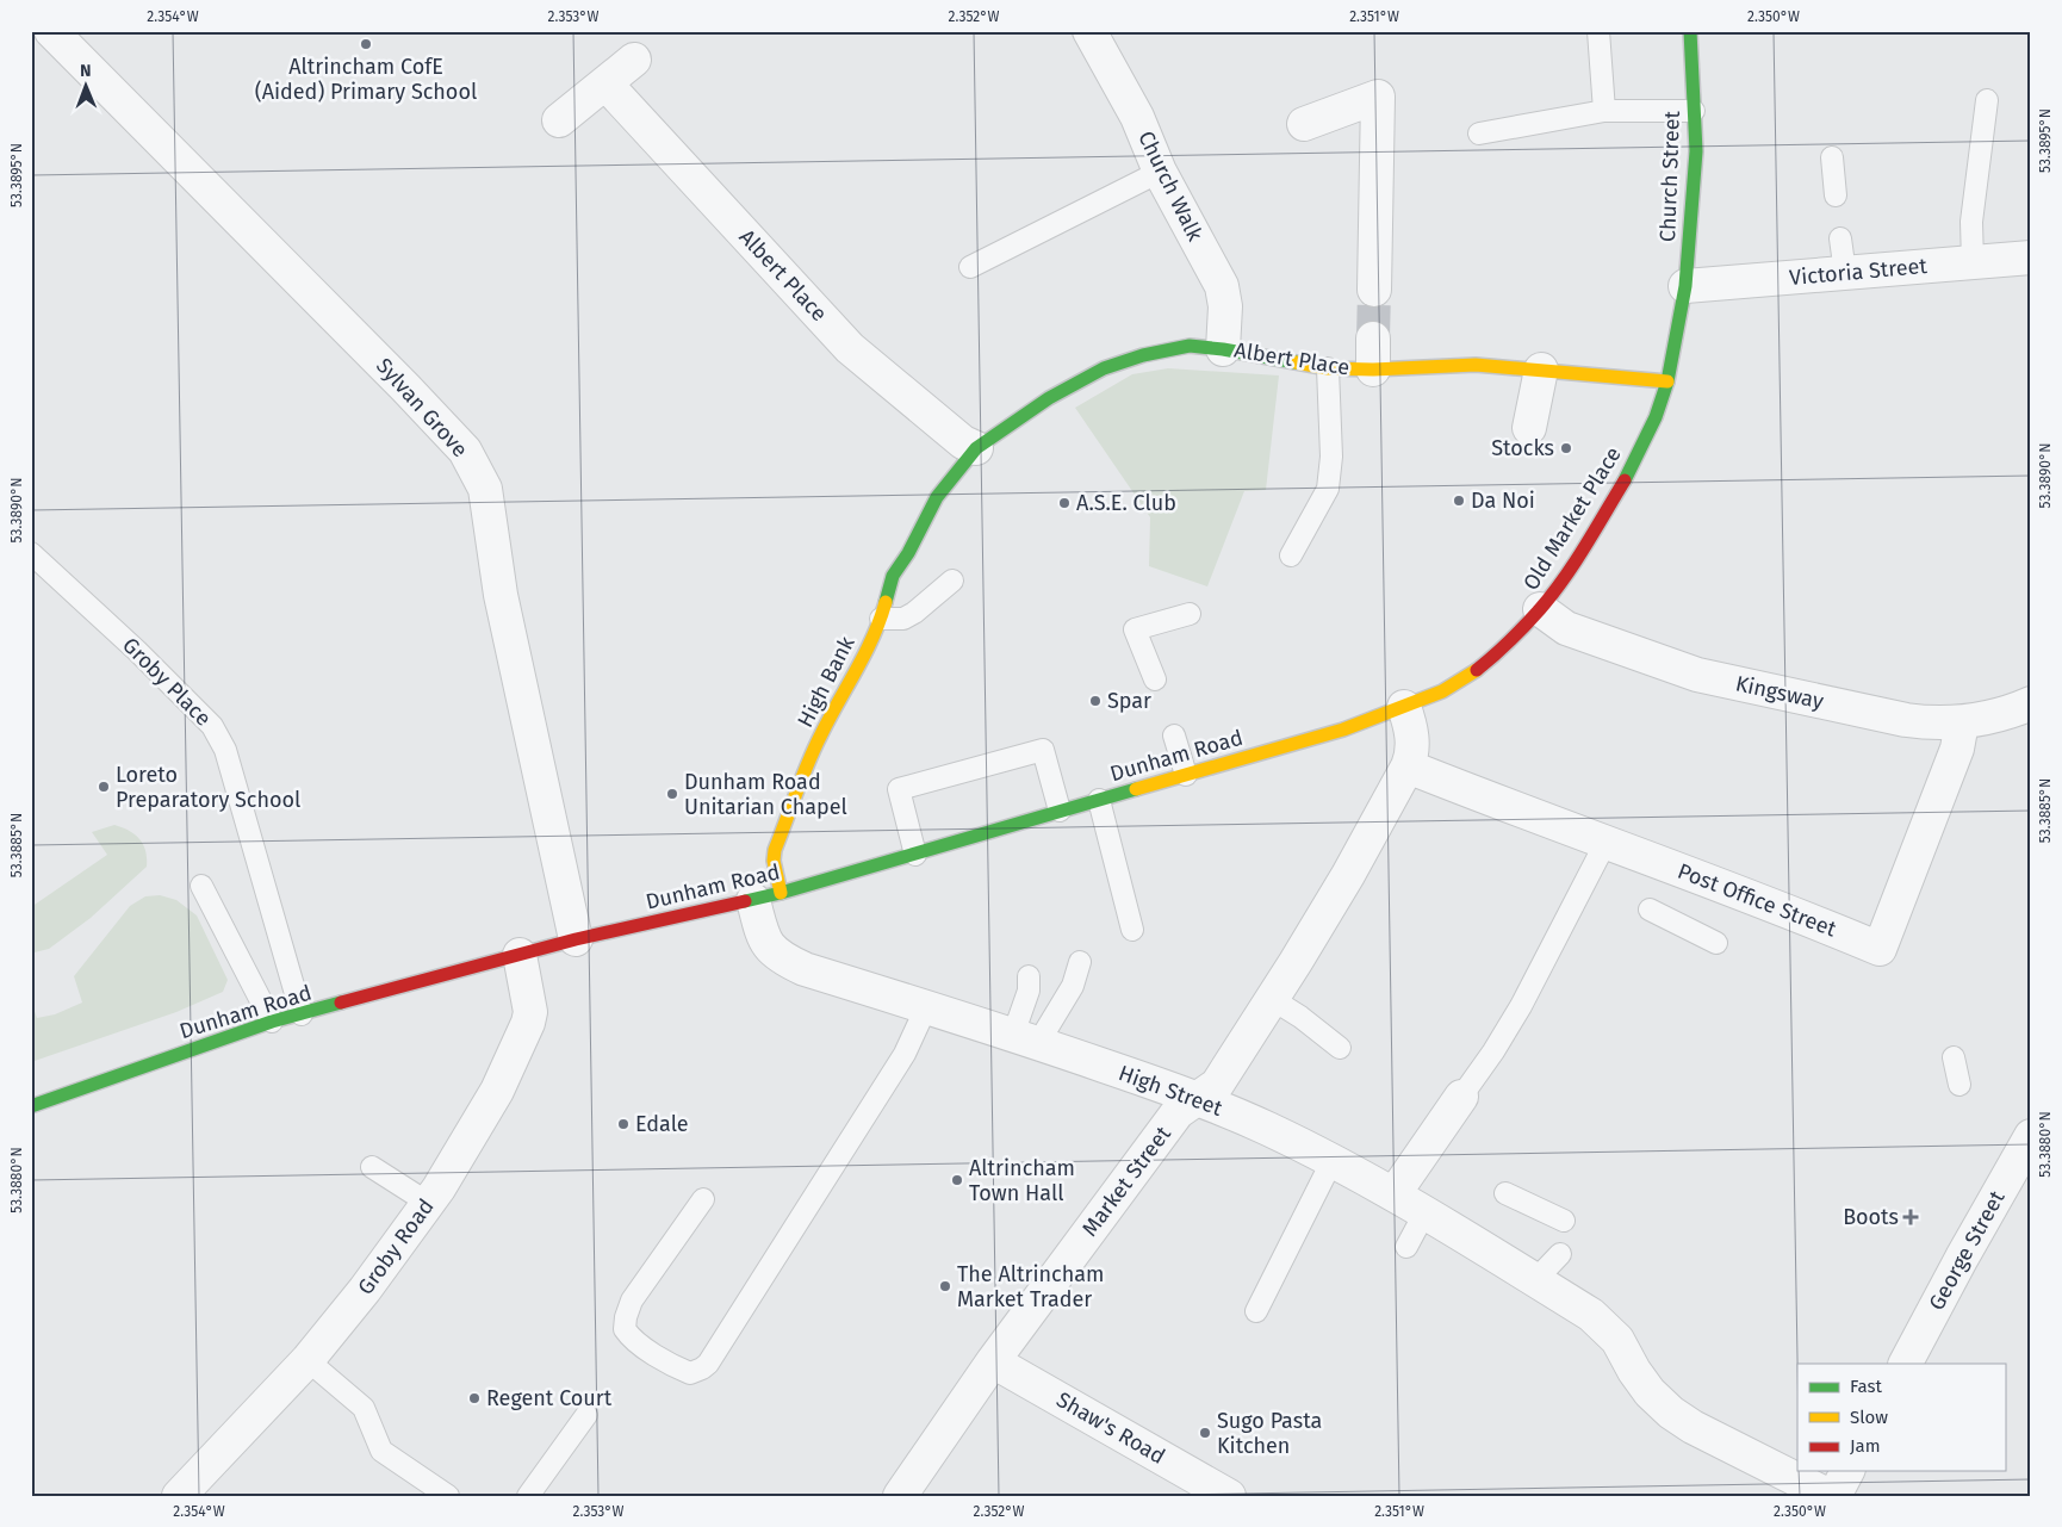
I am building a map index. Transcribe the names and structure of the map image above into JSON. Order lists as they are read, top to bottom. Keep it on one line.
{"streets":{"main road":["Church Street","Albert Place","Old Market Place","High Bank","Dunham Road"],"street":["Church Walk","Victoria Street","Sylvan Grove","Kingsway","Post Office Street","High Street","Market Street","Groby Road","George Street","Shaw's Road"],"lane":["Groby Place"]},"crossings":[["Church Street","Victoria Street"],["Church Street","Old Market Place"],["Church Walk","Albert Place"],["Victoria Street","Old Market Place"],["Albert Place","Old Market Place"],["Albert Place","High Bank"],["Sylvan Grove","Dunham Road"],["Old Market Place","Kingsway"],["Old Market Place","Dunham Road"],["Old Market Place","Market Street"],["Groby Place","Dunham Road"],["High Bank","Dunham Road"],["High Bank","High Street"],["Kingsway","Post Office Street"],["Dunham Road","High Street"],["Dunham Road","Market Street"],["Dunham Road","Groby Road"],["Post Office Street","Market Street"],["High Street","Market Street"],["Market Street","Shaw's Road"]],"places":{"other":["Altrincham CofE (Aided) Primary School","Stocks","Da Noi","A.S.E. Club","Spar","Loreto Preparatory School","Dunham Road Unitarian Chapel","Edale","Altrincham Town Hall","The Altrincham Market Trader","Regent Court","Sugo Pasta Kitchen"],"health":["Boots"]},"legend":["Fast","Slow","Jam"],"north":"top","coordinates":["2.354°W","2.353°W","2.352°W","2.351°W","2.350°W","53.3895°N","53.3890°N","53.3885°N","53.3880°N"]}
